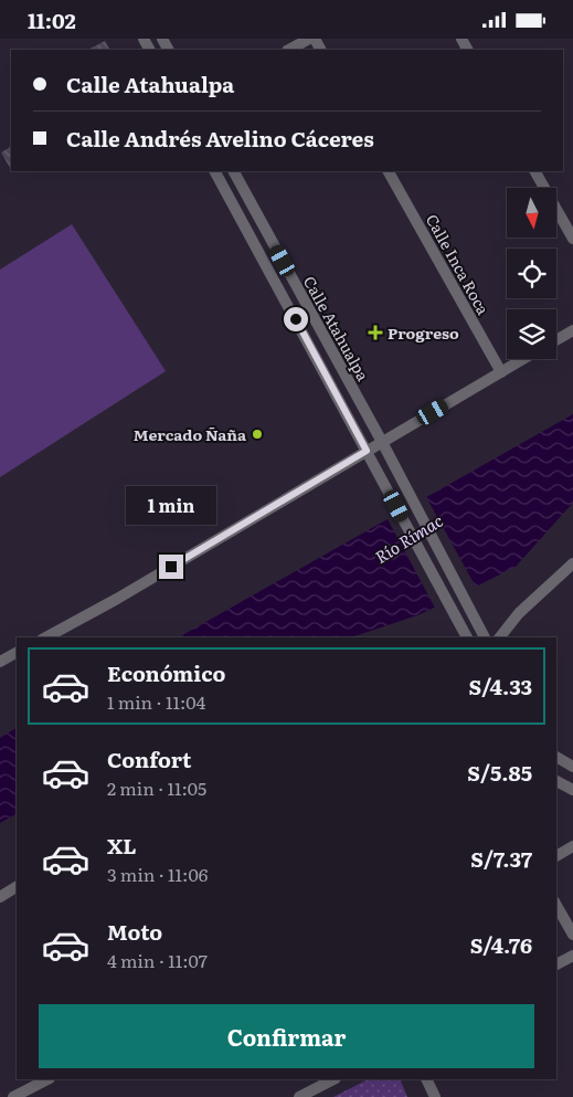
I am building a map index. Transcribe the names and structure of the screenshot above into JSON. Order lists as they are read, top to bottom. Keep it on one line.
{"streets":{"street":["Calle Inca Roca","Calle Atahualpa"]},"water":["Río Rímac"],"places":{"health":["Progreso"],"other":["Mercado Ñaña"]},"north":"bottom","page":{"status":"11:02","banner":["Calle Atahualpa","Calle Andrés Avelino Cáceres"],"bubble":"1 min","list":[{"name":"Económico","note":"1 min · 11:04","value":"S/4.33"},{"name":"Confort","note":"2 min · 11:05","value":"S/5.85"},{"name":"XL","note":"3 min · 11:06","value":"S/7.37"},{"name":"Moto","note":"4 min · 11:07","value":"S/4.76"}],"buttons":"Confirmar"}}
